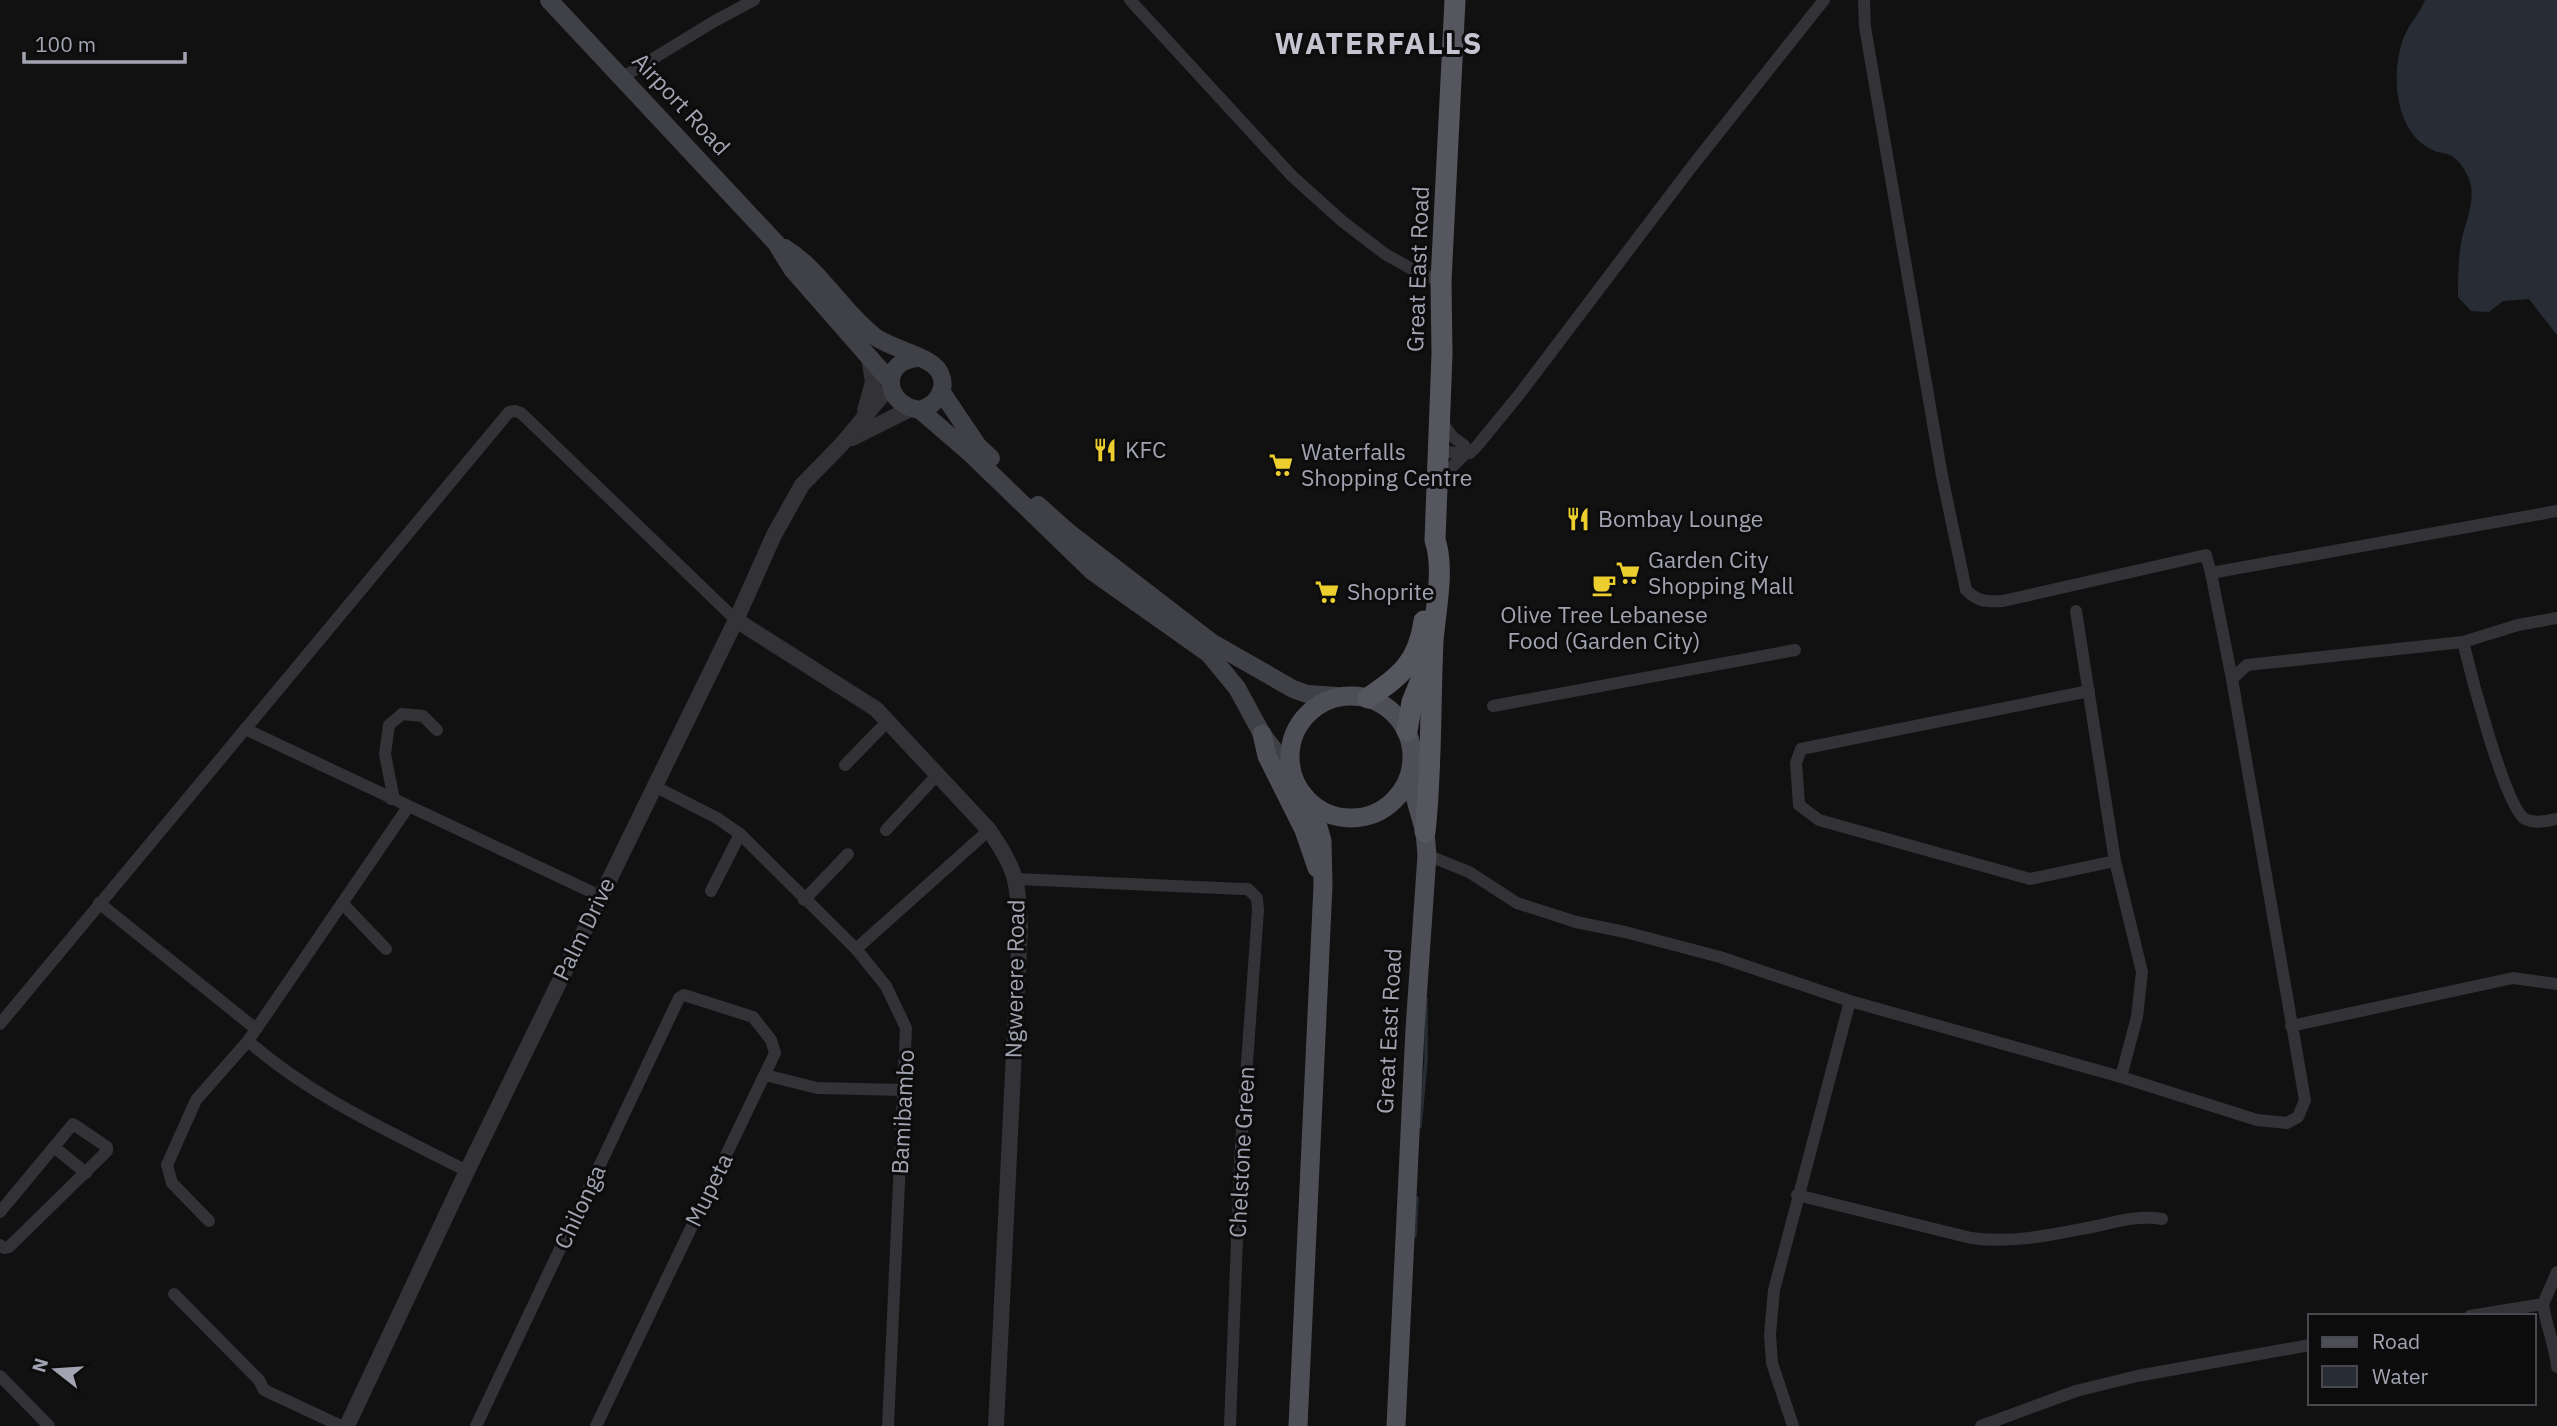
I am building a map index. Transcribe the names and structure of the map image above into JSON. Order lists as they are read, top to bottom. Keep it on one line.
{"streets":{"highway":["Great East Road"],"main road":["Airport Road"],"street":["Palm Drive","Ngwerere Road","Bamibambo","Chelstone Green","Mupeta","Chilonga"]},"crossings":[["Airport Road","Palm Drive"],["Palm Drive","Ngwerere Road"],["Palm Drive","Bamibambo"],["Ngwerere Road","Chelstone Green"],["Mupeta","Chilonga"]],"districts":["WATERFALLS"],"places":{"restaurant":["KFC","Bombay Lounge"],"supermarket":["Waterfalls Shopping Centre","Garden City Shopping Mall","Shoprite"],"cafe":["Olive Tree Lebanese Food (Garden City)"]},"legend":["Road","Water"],"scale_bar":"100 m","north":"left"}
